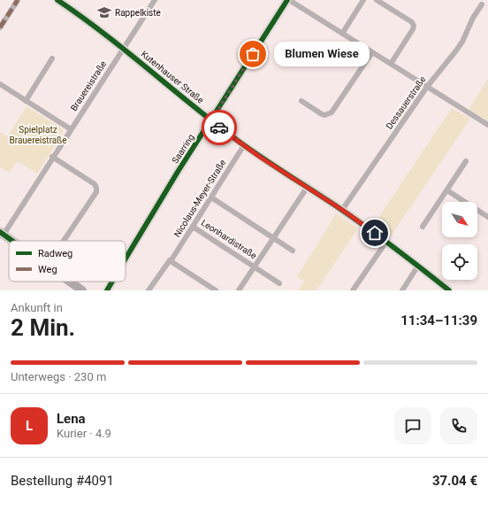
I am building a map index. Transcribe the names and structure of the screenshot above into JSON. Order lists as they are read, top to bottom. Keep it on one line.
{"streets":{"street":["Kutenhauser Straße","Brauereistraße","Dessauerstraße","Saarring","Nicolaus-Meyer-Straße","Leonhardistraße"]},"crossings":[["Kutenhauser Straße","Brauereistraße"],["Kutenhauser Straße","Dessauerstraße"],["Kutenhauser Straße","Saarring"],["Kutenhauser Straße","Nicolaus-Meyer-Straße"],["Nicolaus-Meyer-Straße","Leonhardistraße"]],"parks":["Spielplatz Brauereistraße"],"places":{"school or university":["Rappelkiste"],"other":["Blumen Wiese"]},"legend":["Radweg","Weg"],"north":"bottom right","page":{"bubble":"Blumen Wiese","heading":["2 Min.","Ankunft in","11:34–11:39"],"panel":["Lena","Kurier · 4.9","Bestellung #4091","37.04 €"],"bar":"Unterwegs · 230 m","round":"L"}}
